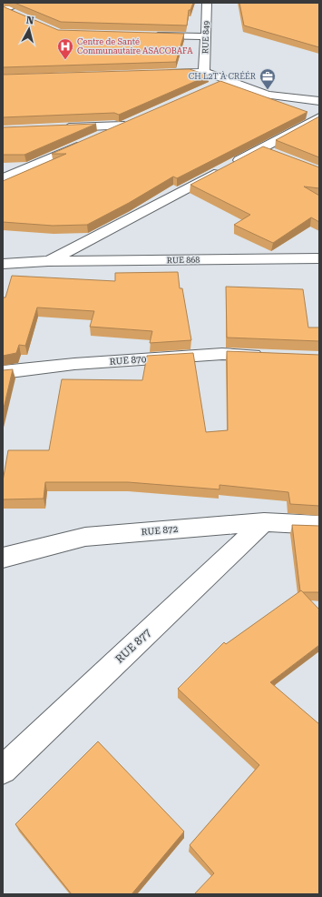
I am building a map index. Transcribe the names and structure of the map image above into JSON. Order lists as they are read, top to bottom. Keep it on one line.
{"streets":{"street":["RUE 849","RUE 868","RUE 870","RUE 872","RUE 877"]},"crossings":[["RUE 872","RUE 877"]],"places":{"hospital":["Centre de Santé Communautaire ASACOBAFA"],"office":["CH L2T À CRÉÉR"]},"north":"top"}
